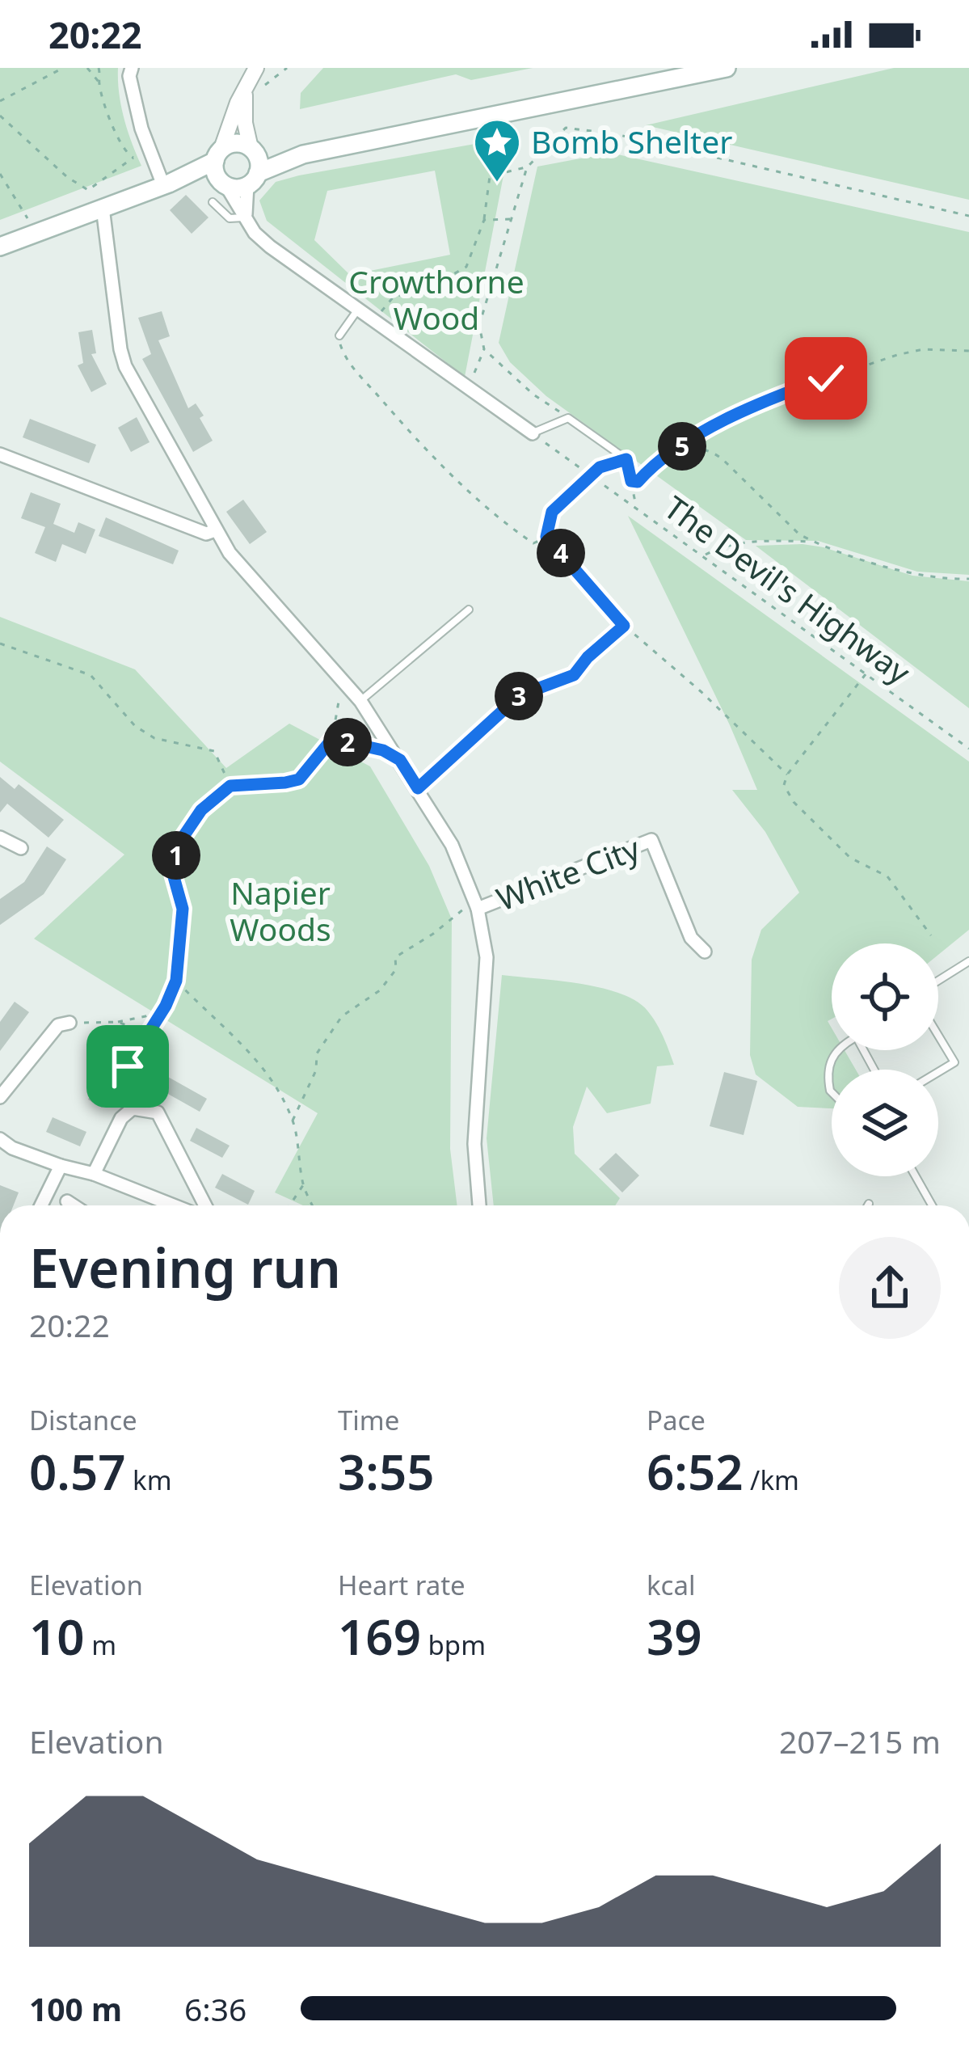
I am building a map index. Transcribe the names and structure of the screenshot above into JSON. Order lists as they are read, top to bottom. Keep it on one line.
{"streets":{"street":["White City"],"path":["The Devil's Highway"]},"parks":["Crowthorne Wood","Napier Woods"],"places":{"place":["Bomb Shelter"]},"page":{"status":"20:22","pins":["5","4","3","2","1"],"heading":["Evening run","20:22"],"stats":[["Distance","0.57 km"],["Time","3:55"],["Pace","6:52 /km"],["Elevation","10 m"],["Heart rate","169 bpm"],["kcal","39"]],"chart":["Elevation","207–215 m"],"list":[{"name":"100 m","note":"6:36"}]}}
